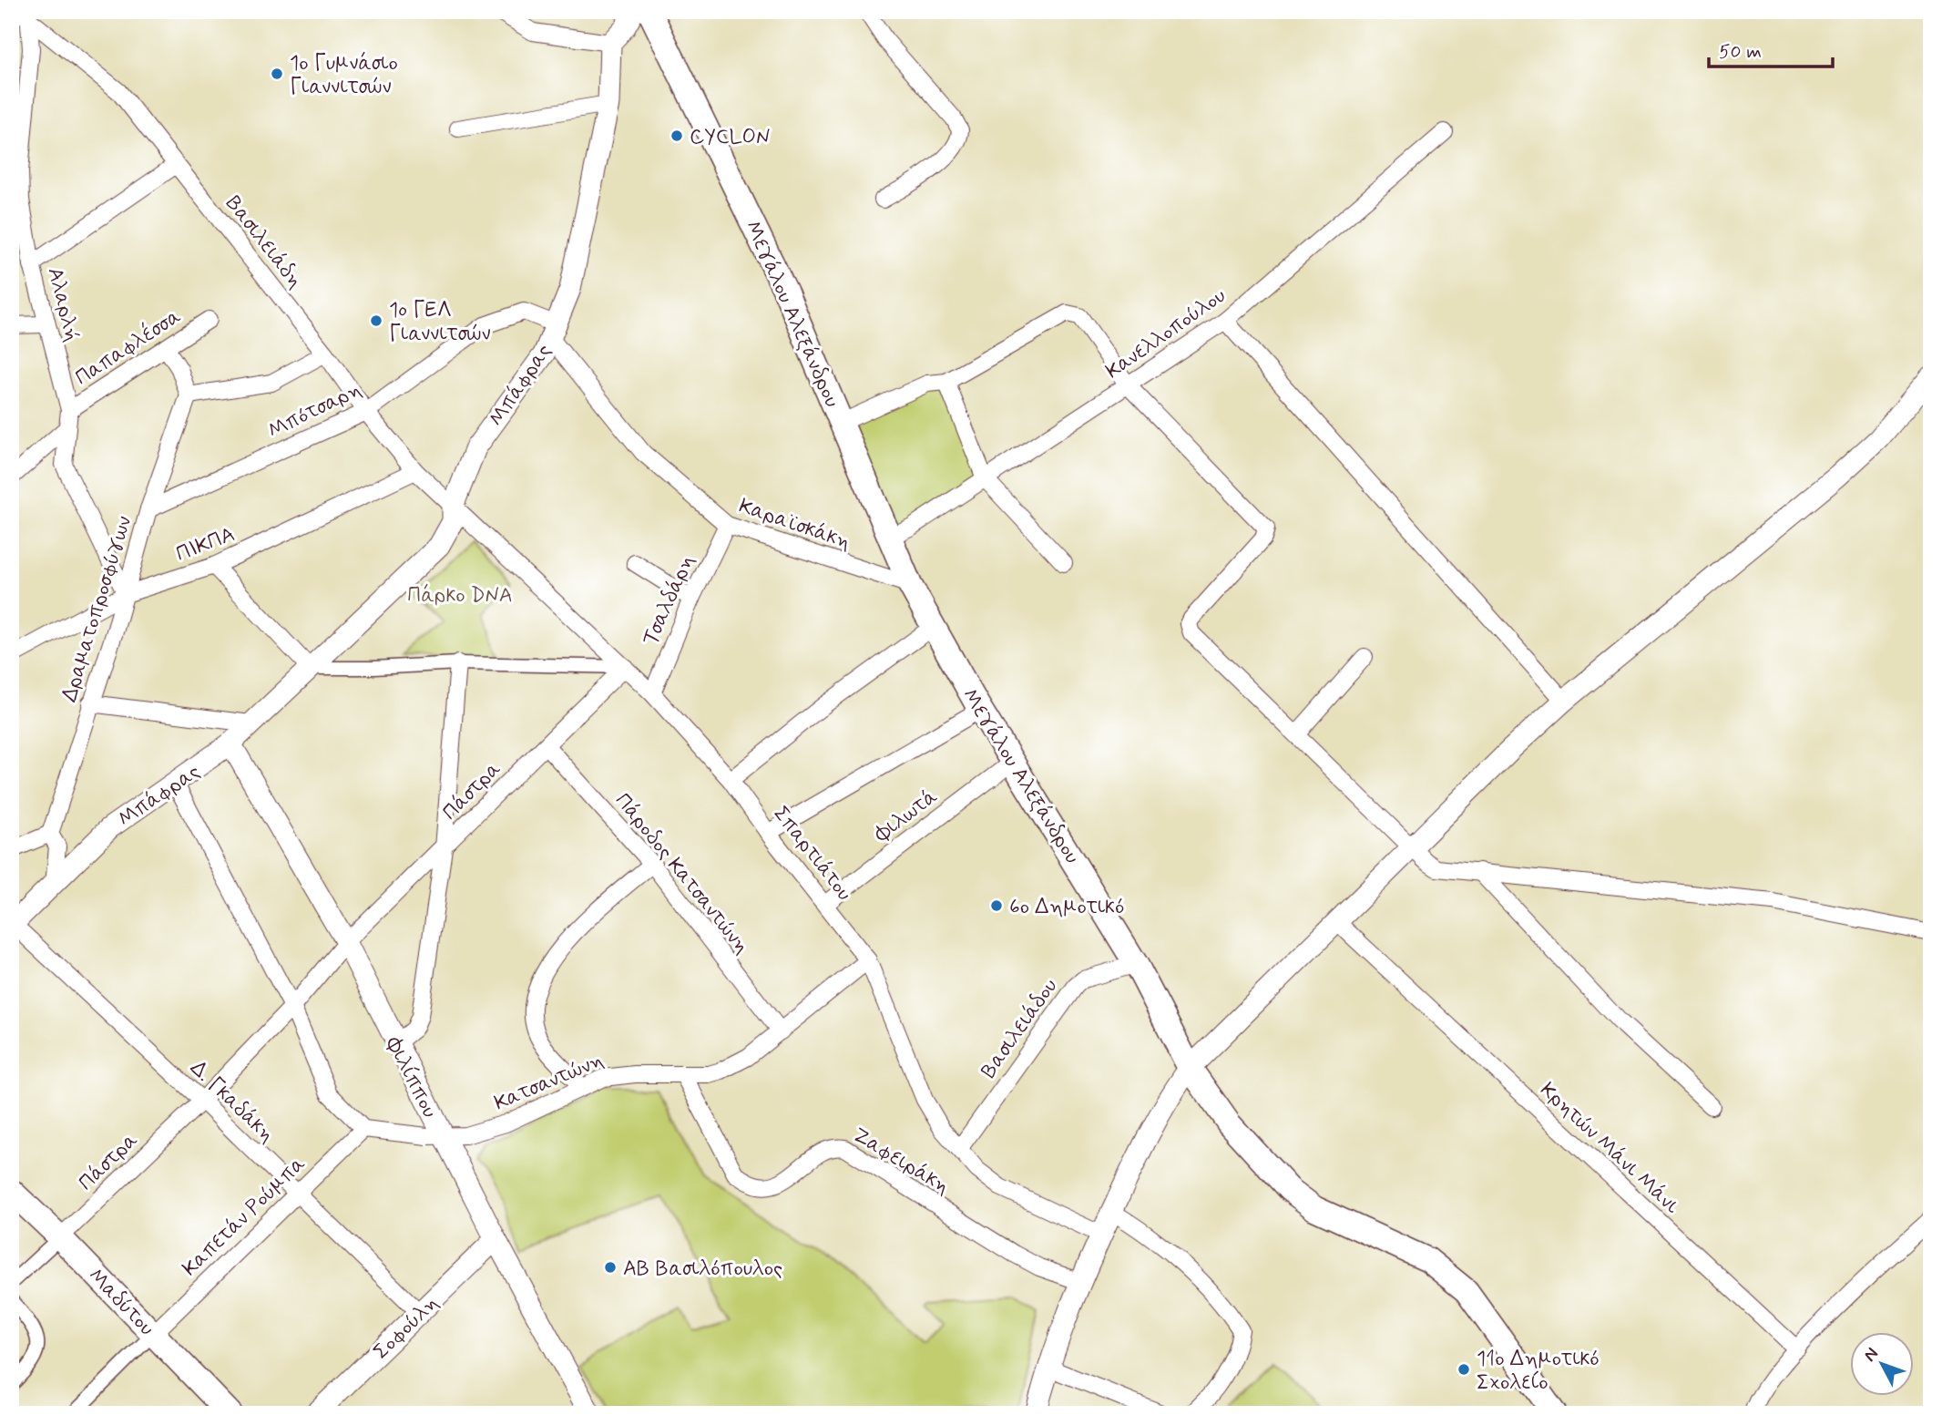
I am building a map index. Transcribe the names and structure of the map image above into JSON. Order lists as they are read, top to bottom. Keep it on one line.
{"streets":{"main road":["Μεγάλου Αλεξάνδρου","Μαδύτου"],"street":["Βασιλειάδη","Αλαρλή","Κανελλοπούλου","Παπαφλέσσα","Μπάφρας","Μπότσαρη","Καραϊσκάκη","ΠΙΚΠΑ","Τσαλδάρη","Δραματοπροσφύγων","Πάστρα","Φιλωτά","Σπαρτιάτου","Πάροδος Κατσαντώνη","Βασιλειάδου","Φιλίππου","Κατσαντώνη","Δ. Γκαδάκη","Κρητών Μάνι Μάνι","Ζαφειράκη","Καπετάν Ρούμπα","Σοφούλη"]},"crossings":[["Βασιλειάδη","Αλαρλή"],["Βασιλειάδη","Μπάφρας"],["Βασιλειάδη","Μπότσαρη"],["Βασιλειάδη","ΠΙΚΠΑ"],["Βασιλειάδη","Σπαρτιάτου"],["Αλαρλή","Παπαφλέσσα"],["Αλαρλή","ΠΙΚΠΑ"],["Αλαρλή","Δραματοπροσφύγων"],["Μεγάλου Αλεξάνδρου","Κανελλοπούλου"],["Μεγάλου Αλεξάνδρου","Καραϊσκάκη"],["Μεγάλου Αλεξάνδρου","Φιλωτά"],["Μεγάλου Αλεξάνδρου","Βασιλειάδου"],["Μπάφρας","Μπότσαρη"],["Μπάφρας","Καραϊσκάκη"],["Μπάφρας","Δραματοπροσφύγων"],["Μπάφρας","Σπαρτιάτου"],["Μπάφρας","Φιλίππου"],["Μπάφρας","Δ. Γκαδάκη"],["Μπότσαρη","Καραϊσκάκη"],["Μπότσαρη","Δραματοπροσφύγων"],["Καραϊσκάκη","Τσαλδάρη"],["ΠΙΚΠΑ","Δραματοπροσφύγων"],["Τσαλδάρη","Σπαρτιάτου"],["Πάστρα","Σπαρτιάτου"],["Πάστρα","Πάροδος Κατσαντώνη"],["Πάστρα","Φιλίππου"],["Πάστρα","Δ. Γκαδάκη"],["Πάστρα","Μαδύτου"],["Φιλωτά","Σπαρτιάτου"],["Σπαρτιάτου","Βασιλειάδου"],["Σπαρτιάτου","Κατσαντώνη"],["Πάροδος Κατσαντώνη","Κατσαντώνη"],["Φιλίππου","Κατσαντώνη"],["Φιλίππου","Σοφούλη"],["Κατσαντώνη","Ζαφειράκη"],["Κατσαντώνη","Καπετάν Ρούμπα"],["Δ. Γκαδάκη","Καπετάν Ρούμπα"],["Δ. Γκαδάκη","Σοφούλη"],["Καπετάν Ρούμπα","Μαδύτου"]],"parks":["Πάρκο DNA"],"places":["1ο Γυμνάσιο Γιαννιτσών","CYCLON","1o ΓΕΛ Γιαννιτσών","6ο Δημοτικό","ΑΒ Βασιλόπουλος","11ο Δημοτικό Σχολείο"],"scale_bar":"50 m","north":"top left"}
